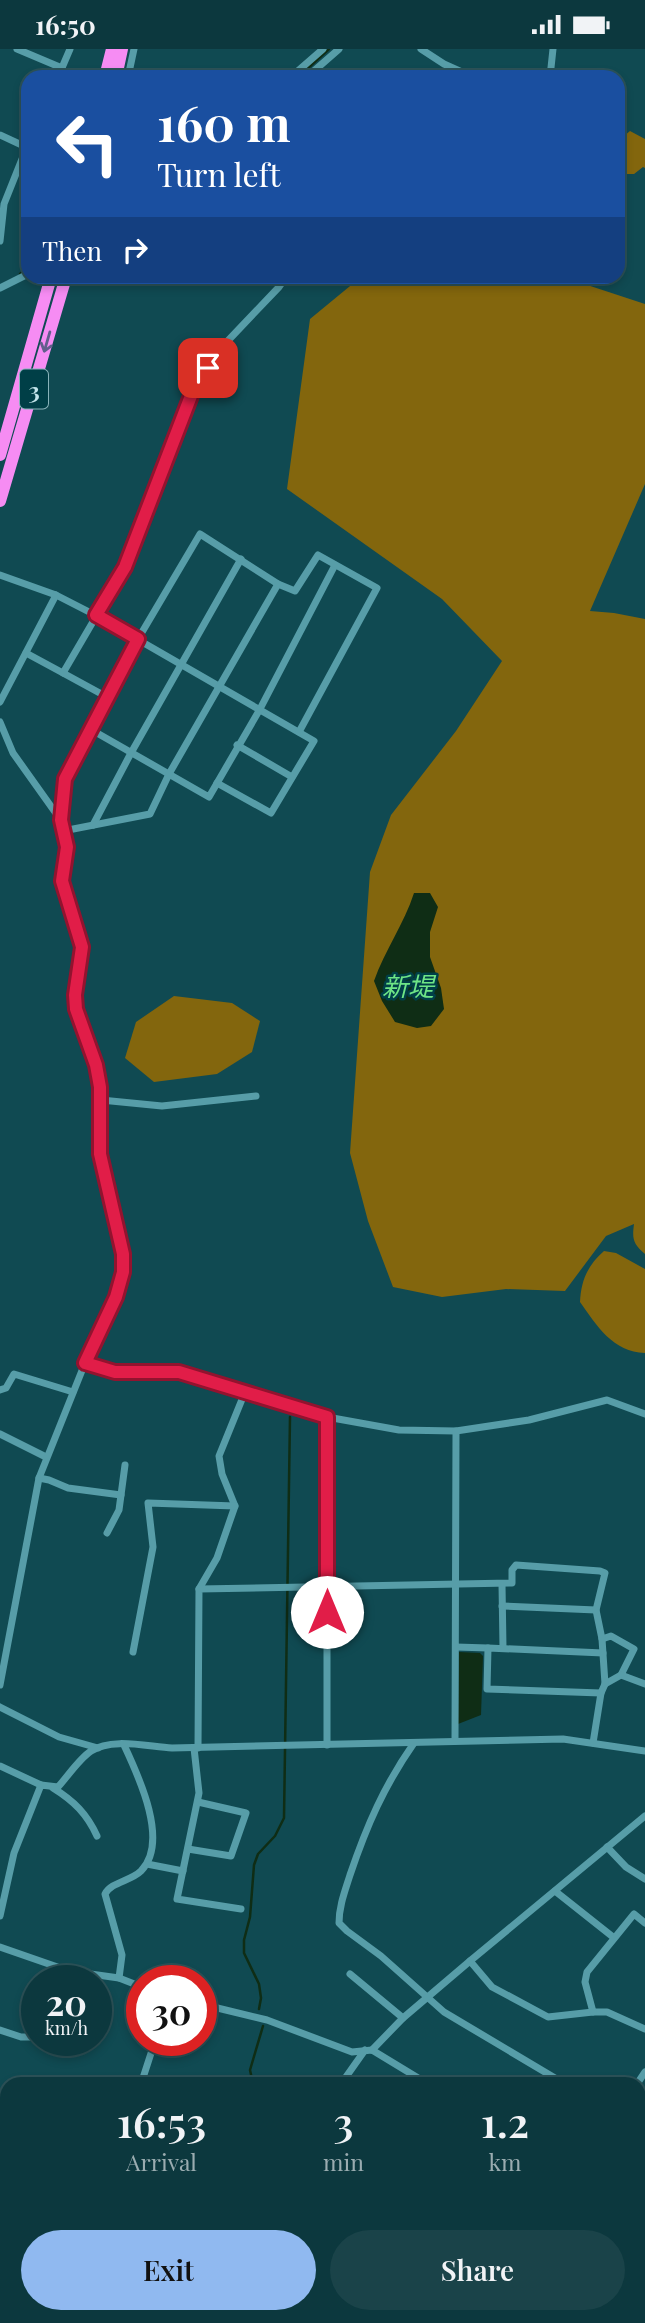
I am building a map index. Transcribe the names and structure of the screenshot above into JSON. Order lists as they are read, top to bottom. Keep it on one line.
{"streets":{"highway":["3"]},"water":["新堤"],"page":{"status":"16:50","turn":["160 m","Turn left"],"then":"Then","speed":"20 km/h","limit":"30","eta":["16:53","Arrival","3","min","1.2","km"],"buttons":["Exit","Share"]}}
